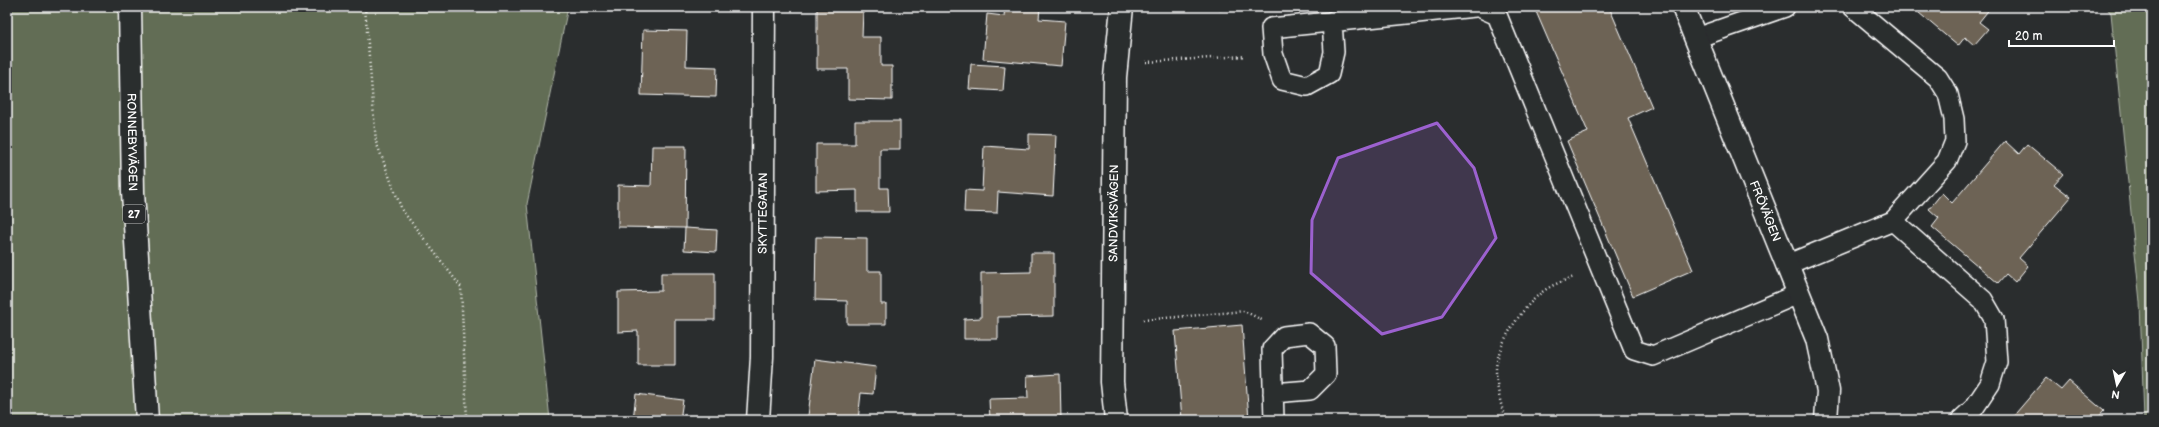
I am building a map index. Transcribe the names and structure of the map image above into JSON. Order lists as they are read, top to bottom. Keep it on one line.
{"streets":{"street":["RONNEBYVÄGEN","FRÖVÄGEN","SANDVIKSVÄGEN","27","SKYTTEGATAN"]},"scale_bar":"20 m","north":"bottom"}
